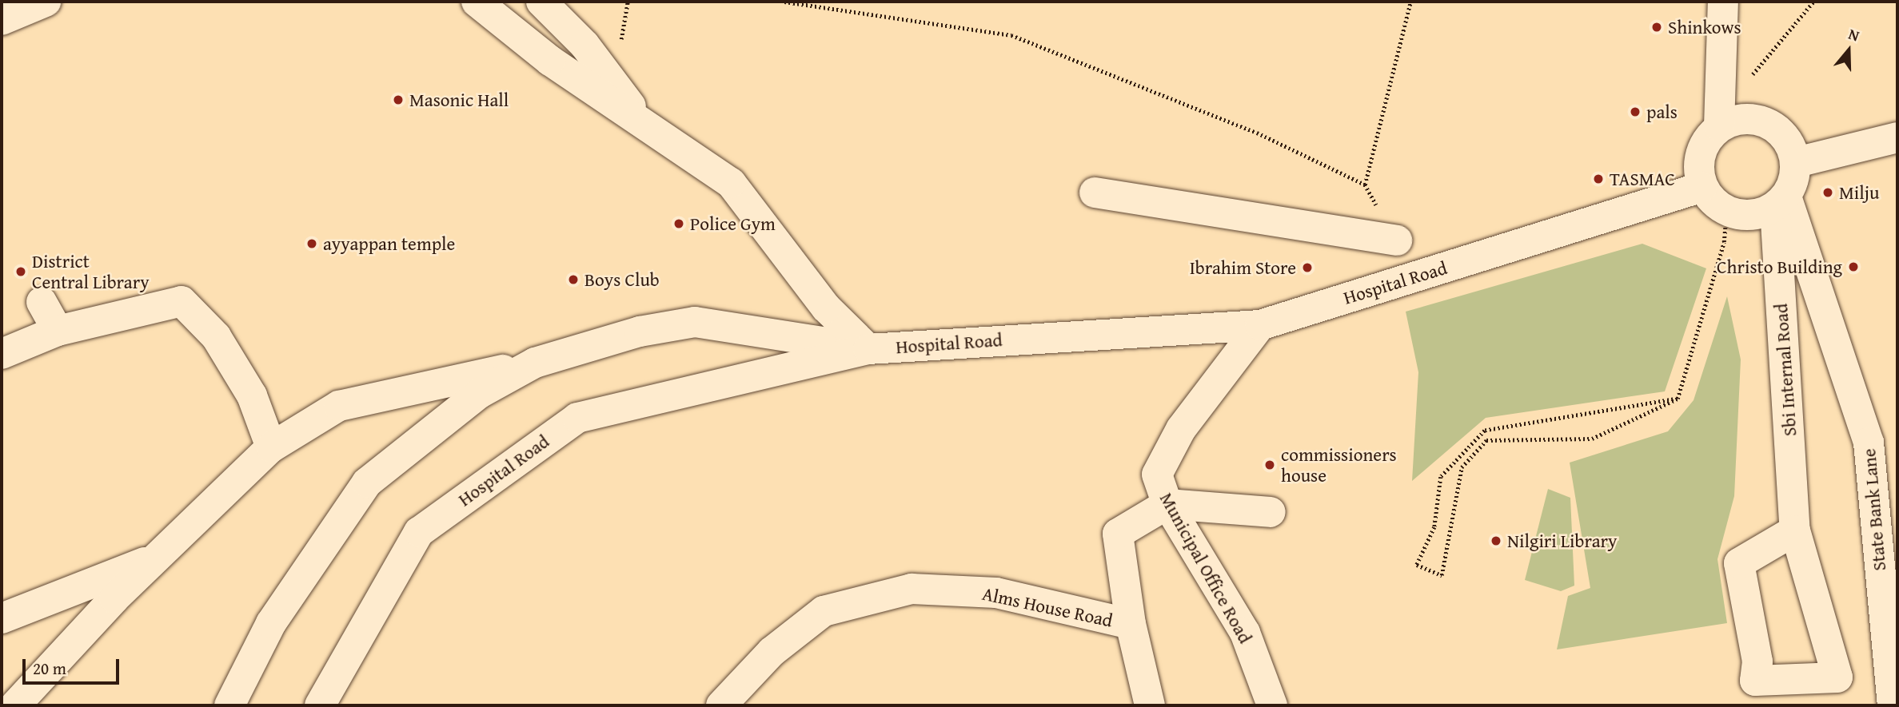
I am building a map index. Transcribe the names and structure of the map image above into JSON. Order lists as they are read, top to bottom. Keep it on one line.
{"streets":{"street":["Hospital Road","Sbi Internal Road","State Bank Lane","Municipal Office Road","Alms House Road"]},"crossings":[["Hospital Road","Sbi Internal Road"],["Hospital Road","State Bank Lane"],["Hospital Road","Municipal Office Road"],["Sbi Internal Road","State Bank Lane"],["Municipal Office Road","Alms House Road"]],"places":["Shinkows","Masonic Hall","pals","TASMAC","Milju","Police Gym","ayyappan temple","Christo Building","Ibrahim Store","District Central Library","Boys Club","commissioners house","Nilgiri Library"],"scale_bar":"20 m","north":"top"}
